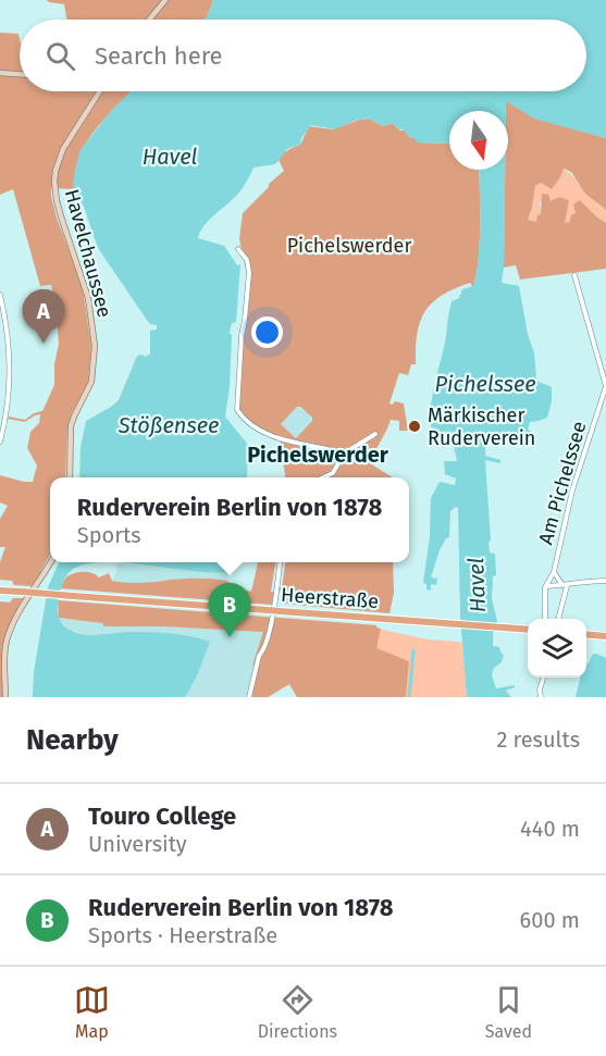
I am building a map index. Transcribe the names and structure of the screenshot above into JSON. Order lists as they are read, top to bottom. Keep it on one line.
{"streets":{"main road":["Heerstraße"],"street":["Havelchaussee","Am Pichelssee"]},"districts":["Pichelswerder"],"water":["Havel","Pichelssee","Stößensee"],"parks":["Pichelswerder"],"places":["Märkischer Ruderverein"],"north":"bottom","page":{"search":"Search here","pins":["A","B"],"popup":["Ruderverein Berlin von 1878","Sports"],"heading":["Nearby","2 results"],"list":[{"mark":"A","name":"Touro College","note":"University","value":"440 m"},{"mark":"B","name":"Ruderverein Berlin von 1878","note":"Sports · Heerstraße","value":"600 m"}],"nav":["Map","Directions","Saved"]}}
